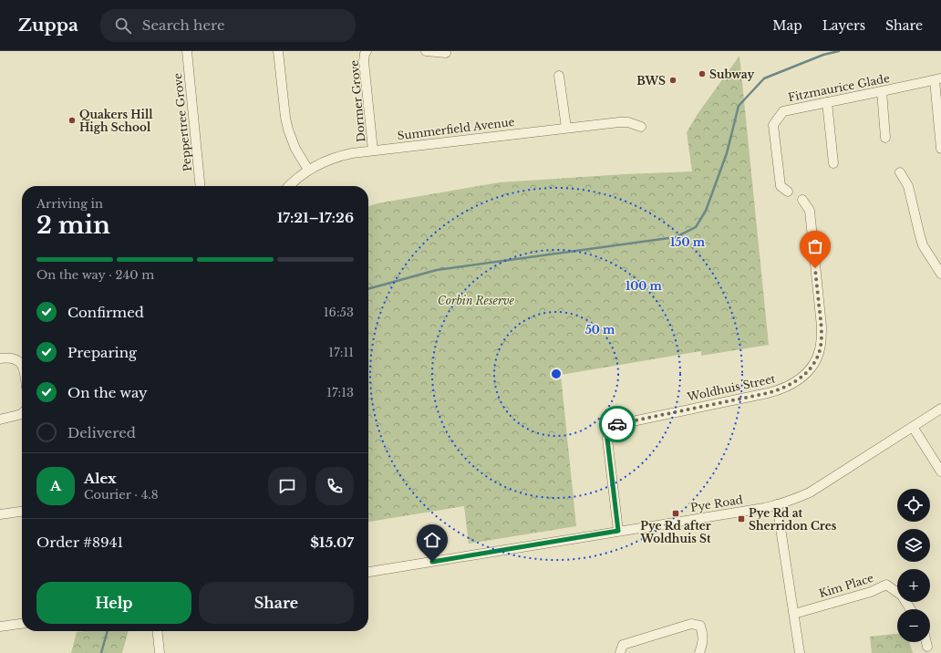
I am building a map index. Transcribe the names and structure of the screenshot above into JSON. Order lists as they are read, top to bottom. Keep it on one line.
{"streets":{"street":["Fitzmaurice Glade","Dormer Grove","Peppertree Grove","Summerfield Avenue","Woldhuis Street","Pye Road","Kim Place"]},"crossings":[["Dormer Grove","Summerfield Avenue"],["Woldhuis Street","Pye Road"]],"parks":["Corbin Reserve"],"places":{"other":["Subway","BWS","Quakers Hill High School"],"transit":["Pye Rd after Woldhuis St","Pye Rd at Sherridon Cres"]},"page":{"header":"Zuppa","search":"Search here","nav":["Map","Layers","Share"],"heading":["2 min","Arriving in","17:21–17:26"],"panel":["Alex","Courier · 4.8","Order #8941","$15.07"],"bar":"On the way · 240 m","list":[["Confirmed","16:53"],["Preparing","17:11"],["On the way","17:13"],"Delivered"],"round":"A","map_buttons":["+","−"],"buttons":["Help","Share"]},"rings":["150 m","100 m","50 m"]}
